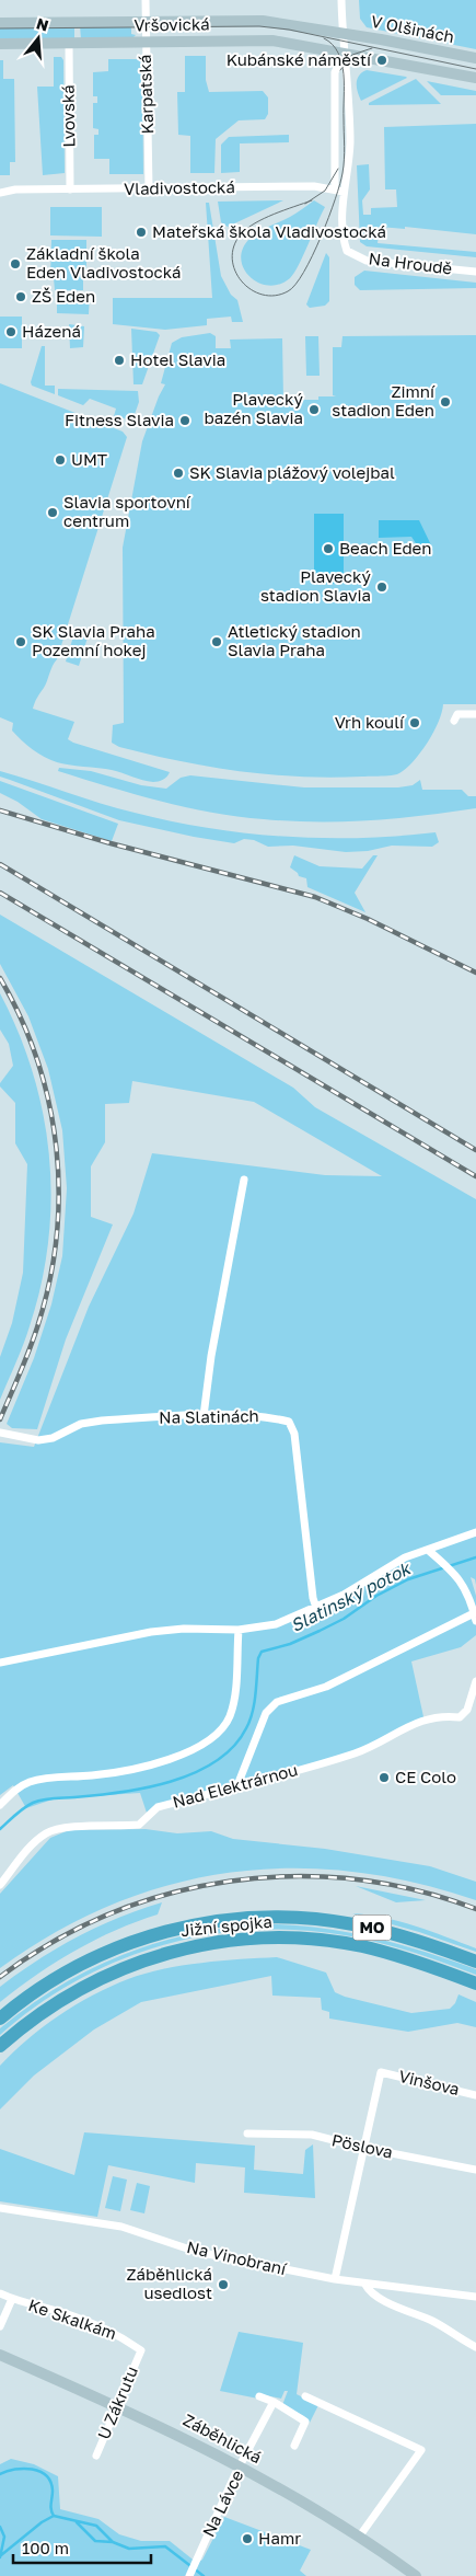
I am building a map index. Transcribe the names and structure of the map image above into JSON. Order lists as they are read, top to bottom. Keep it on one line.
{"streets":{"highway":["Jižní spojka","MO"],"main road":["Vršovická","V Olšinách","Záběhlická"],"street":["Karpatská","Lvovská","Vladivostocká","Na Hroudě","Na Slatinách","Nad Elektrárnou","Vinšova","Pöslova","Na Vinobraní","Ke Skalkám","U Zákrutu","Na Lávce"]},"crossings":[["Vršovická","V Olšinách"],["Vršovická","Karpatská"],["Vršovická","Lvovská"],["Karpatská","Vladivostocká"],["Lvovská","Vladivostocká"],["Vladivostocká","Na Hroudě"],["Vinšova","Pöslova"],["Ke Skalkám","U Zákrutu"],["U Zákrutu","Záběhlická"],["Záběhlická","Na Lávce"]],"water":["Slatinský potok"],"places":["Kubánské náměstí","Mateřská škola Vladivostocká","Základní škola Eden Vladivostocká","ZŠ Eden","Házená","Hotel Slavia","Zimní stadion Eden","Plavecký bazén Slavia","Fitness Slavia","UMT","SK Slavia plážový volejbal","Slavia sportovní centrum","Beach Eden","Plavecký stadion Slavia","SK Slavia Praha Pozemní hokej","Atletický stadion Slavia Praha","Vrh koulí","CE Colo","Záběhlická usedlost","Hamr"],"scale_bar":"100 m","north":"top"}
